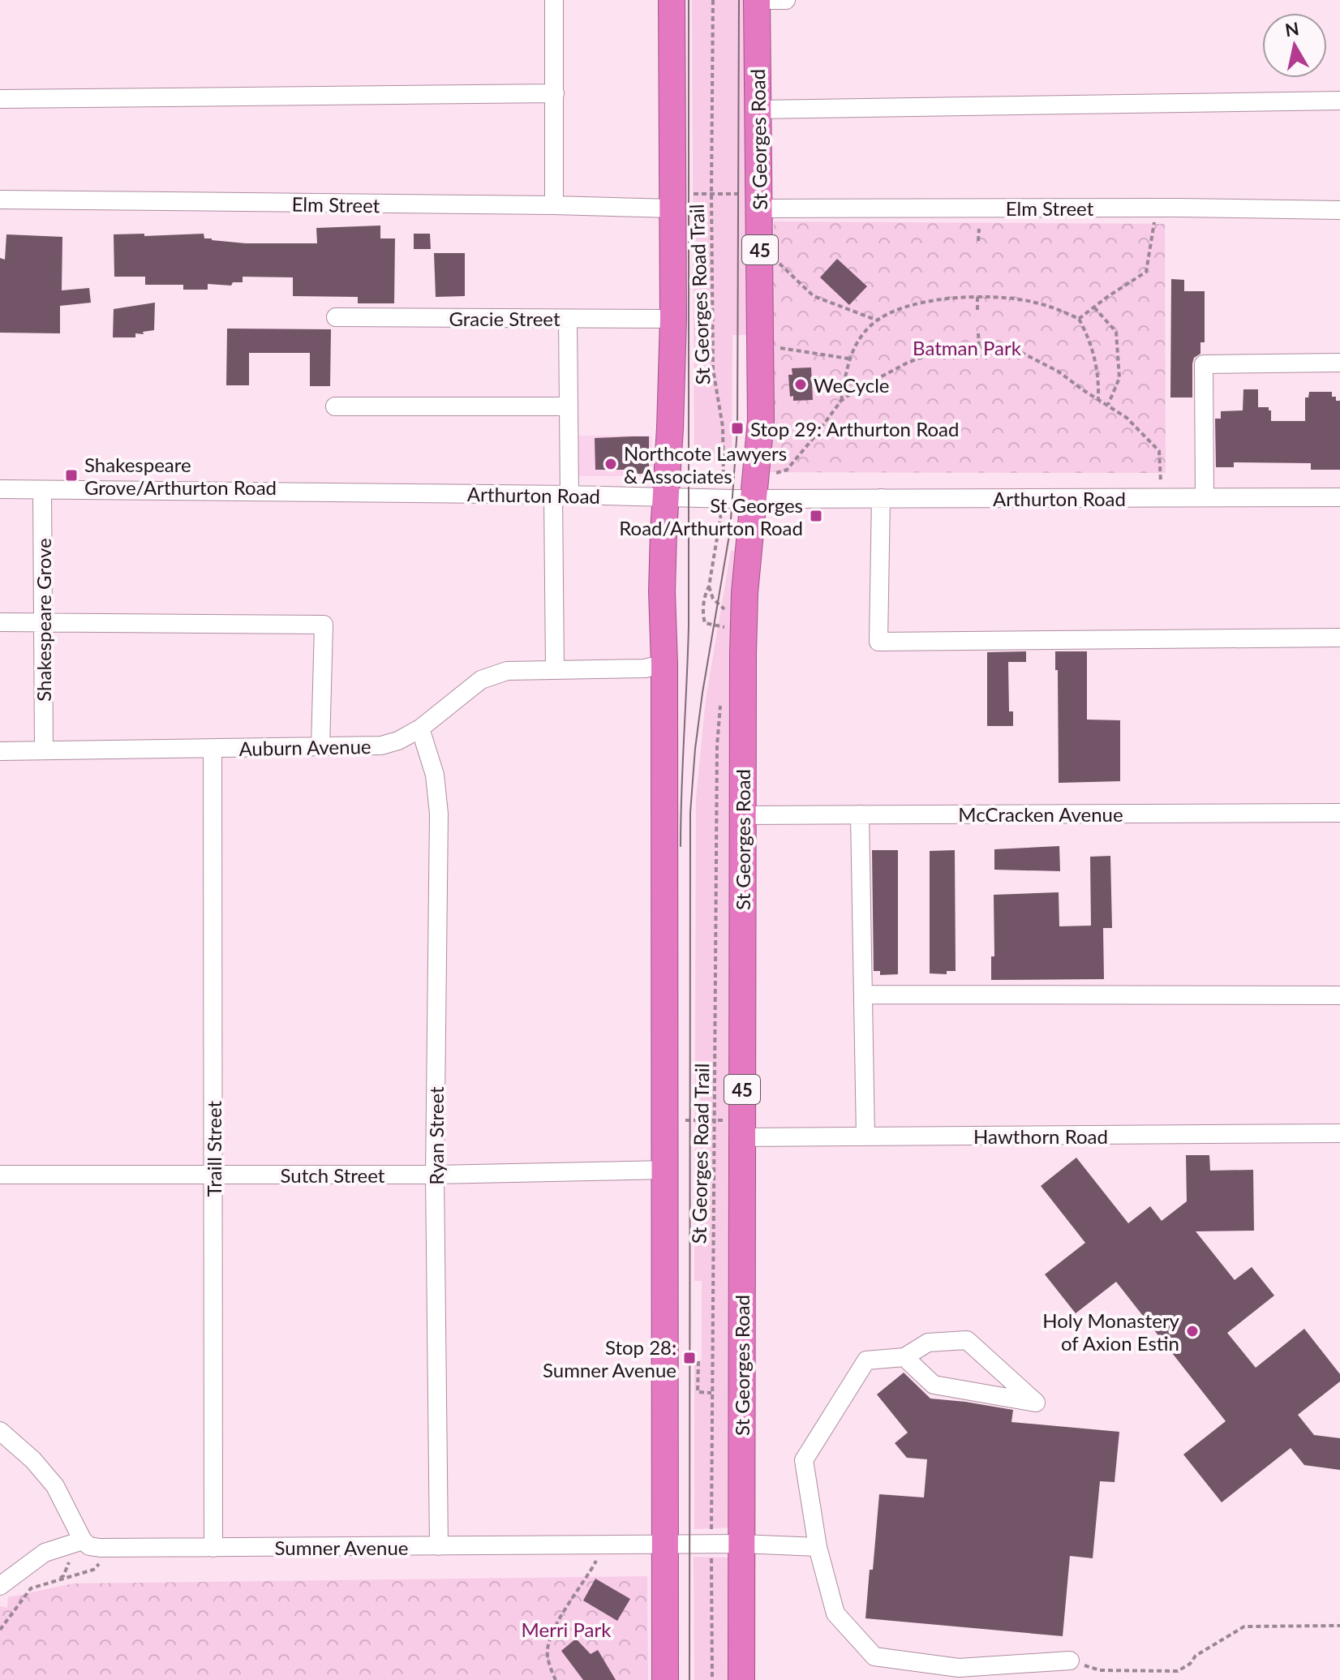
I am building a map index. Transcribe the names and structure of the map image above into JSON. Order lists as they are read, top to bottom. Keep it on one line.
{"streets":{"highway":["St Georges Road","45"],"street":["Elm Street","Gracie Street","Arthurton Road","Shakespeare Grove","Auburn Avenue","McCracken Avenue","Ryan Street","Hawthorn Road","Traill Street","Sutch Street","Sumner Avenue"],"path":["St Georges Road Trail"]},"crossings":[["St Georges Road","Elm Street"],["St Georges Road","Arthurton Road"],["St Georges Road","McCracken Avenue"],["St Georges Road","Hawthorn Road"],["St Georges Road","Sumner Avenue"],["St Georges Road Trail","Arthurton Road"],["St Georges Road Trail","Sumner Avenue"],["Arthurton Road","Shakespeare Grove"],["Shakespeare Grove","Auburn Avenue"],["Auburn Avenue","Ryan Street"],["Auburn Avenue","Traill Street"],["Ryan Street","Sutch Street"],["Ryan Street","Sumner Avenue"],["Traill Street","Sutch Street"],["Traill Street","Sumner Avenue"]],"parks":["Batman Park","Merri Park"],"places":{"other":["WeCycle","Northcote Lawyers & Associates","Holy Monastery of Axion Estin"],"transit":["Stop 29: Arthurton Road","Shakespeare Grove/Arthurton Road","St Georges Road/Arthurton Road","Stop 28: Sumner Avenue"]},"north":"top"}
